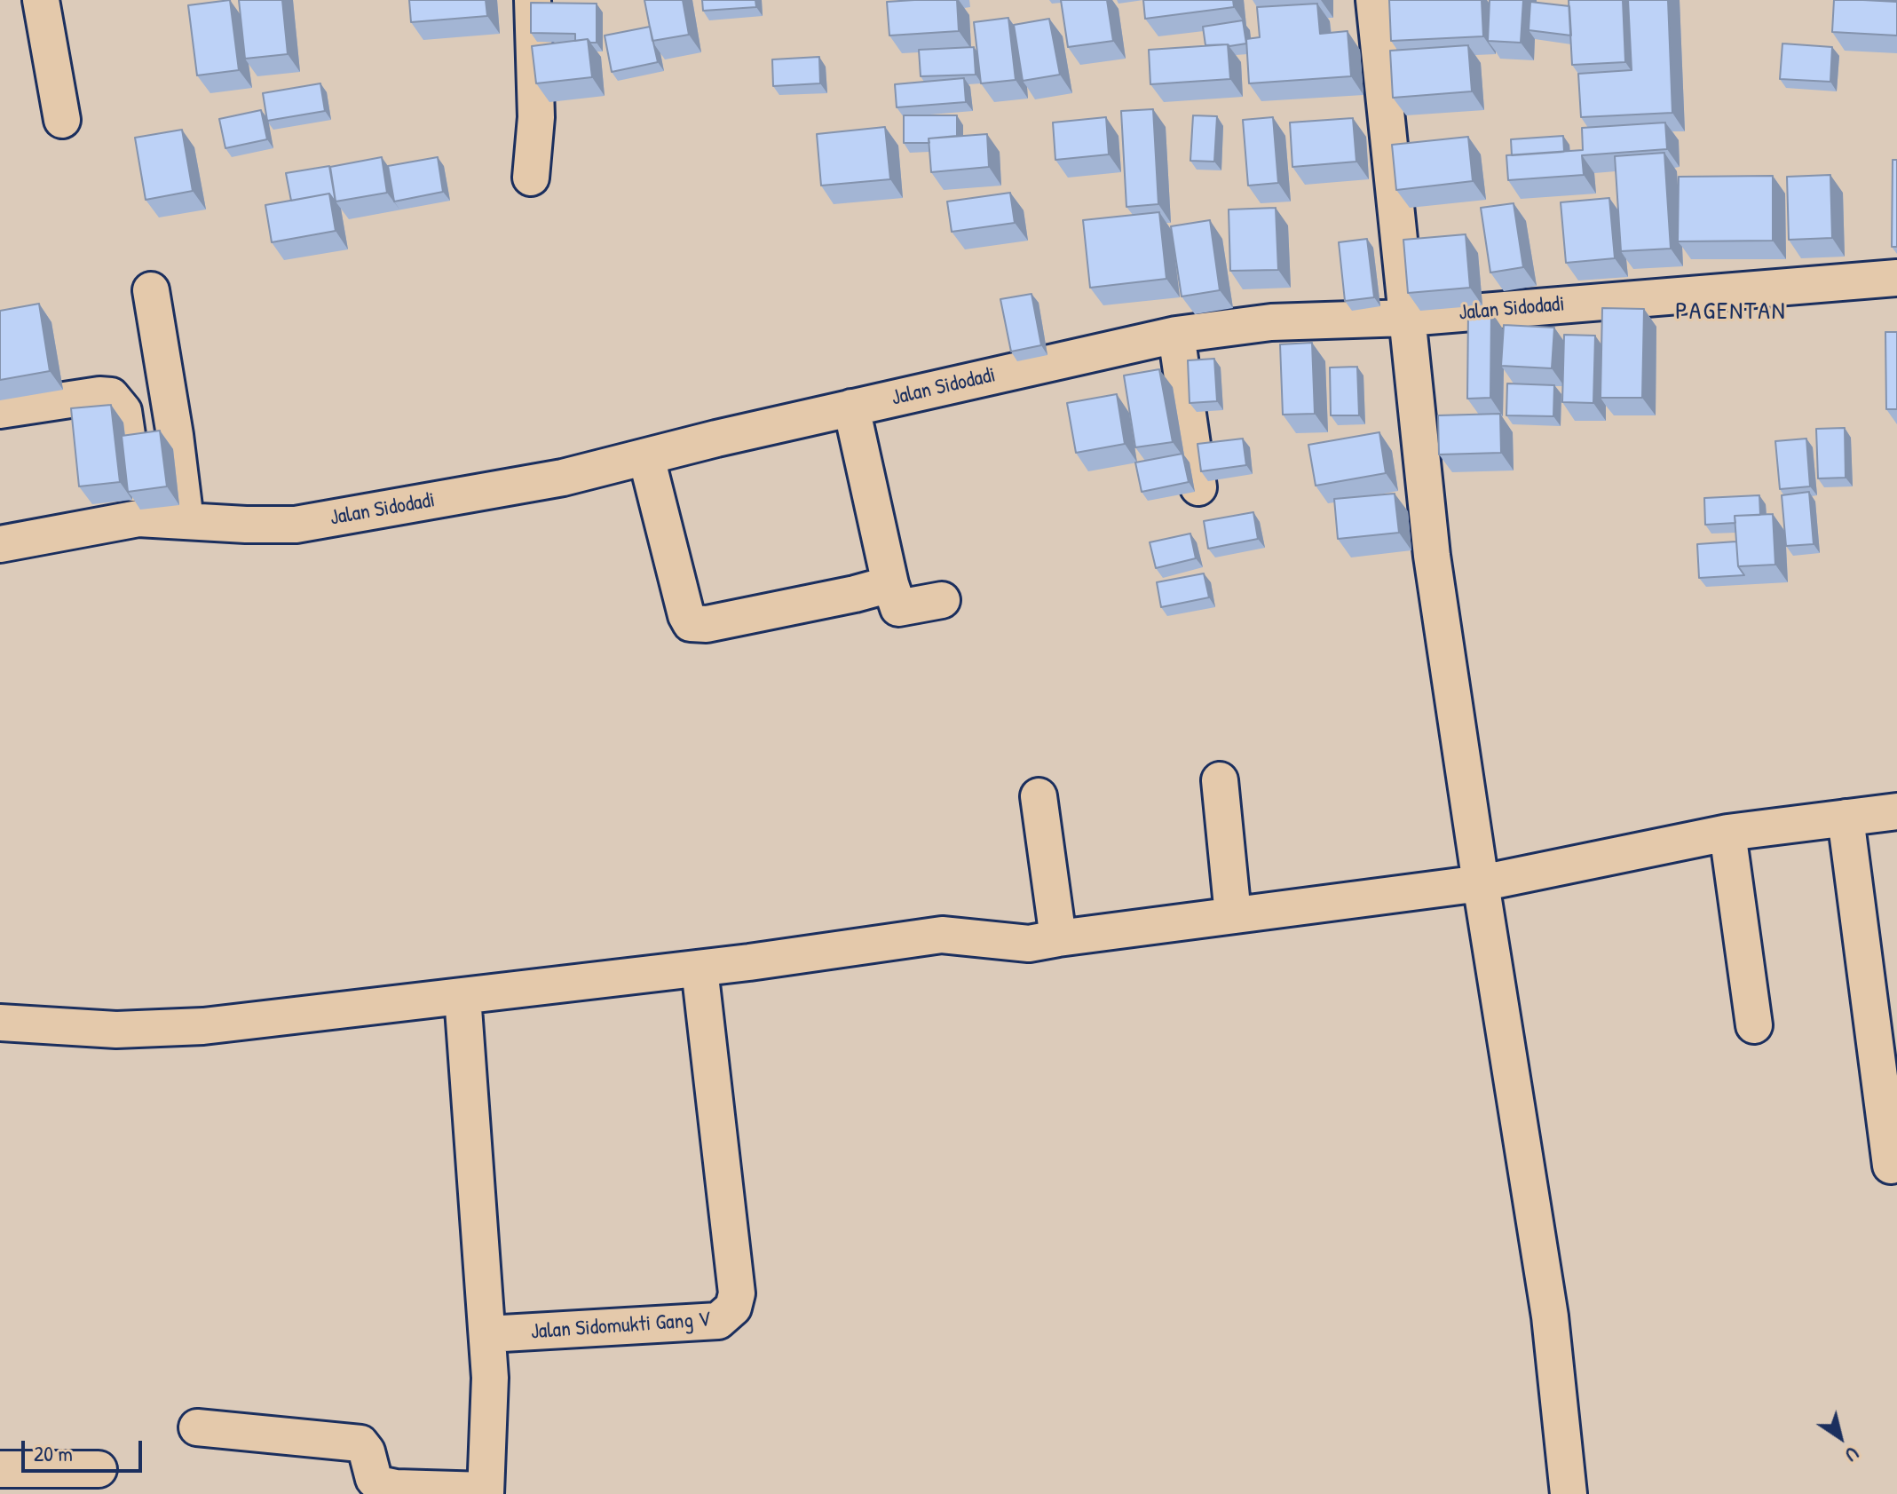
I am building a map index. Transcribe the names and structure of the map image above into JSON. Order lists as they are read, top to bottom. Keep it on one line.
{"streets":{"street":["Jalan Sidodadi","Jalan Sidomukti Gang V"]},"districts":["PAGENTAN"],"scale_bar":"20 m","north":"bottom right"}
